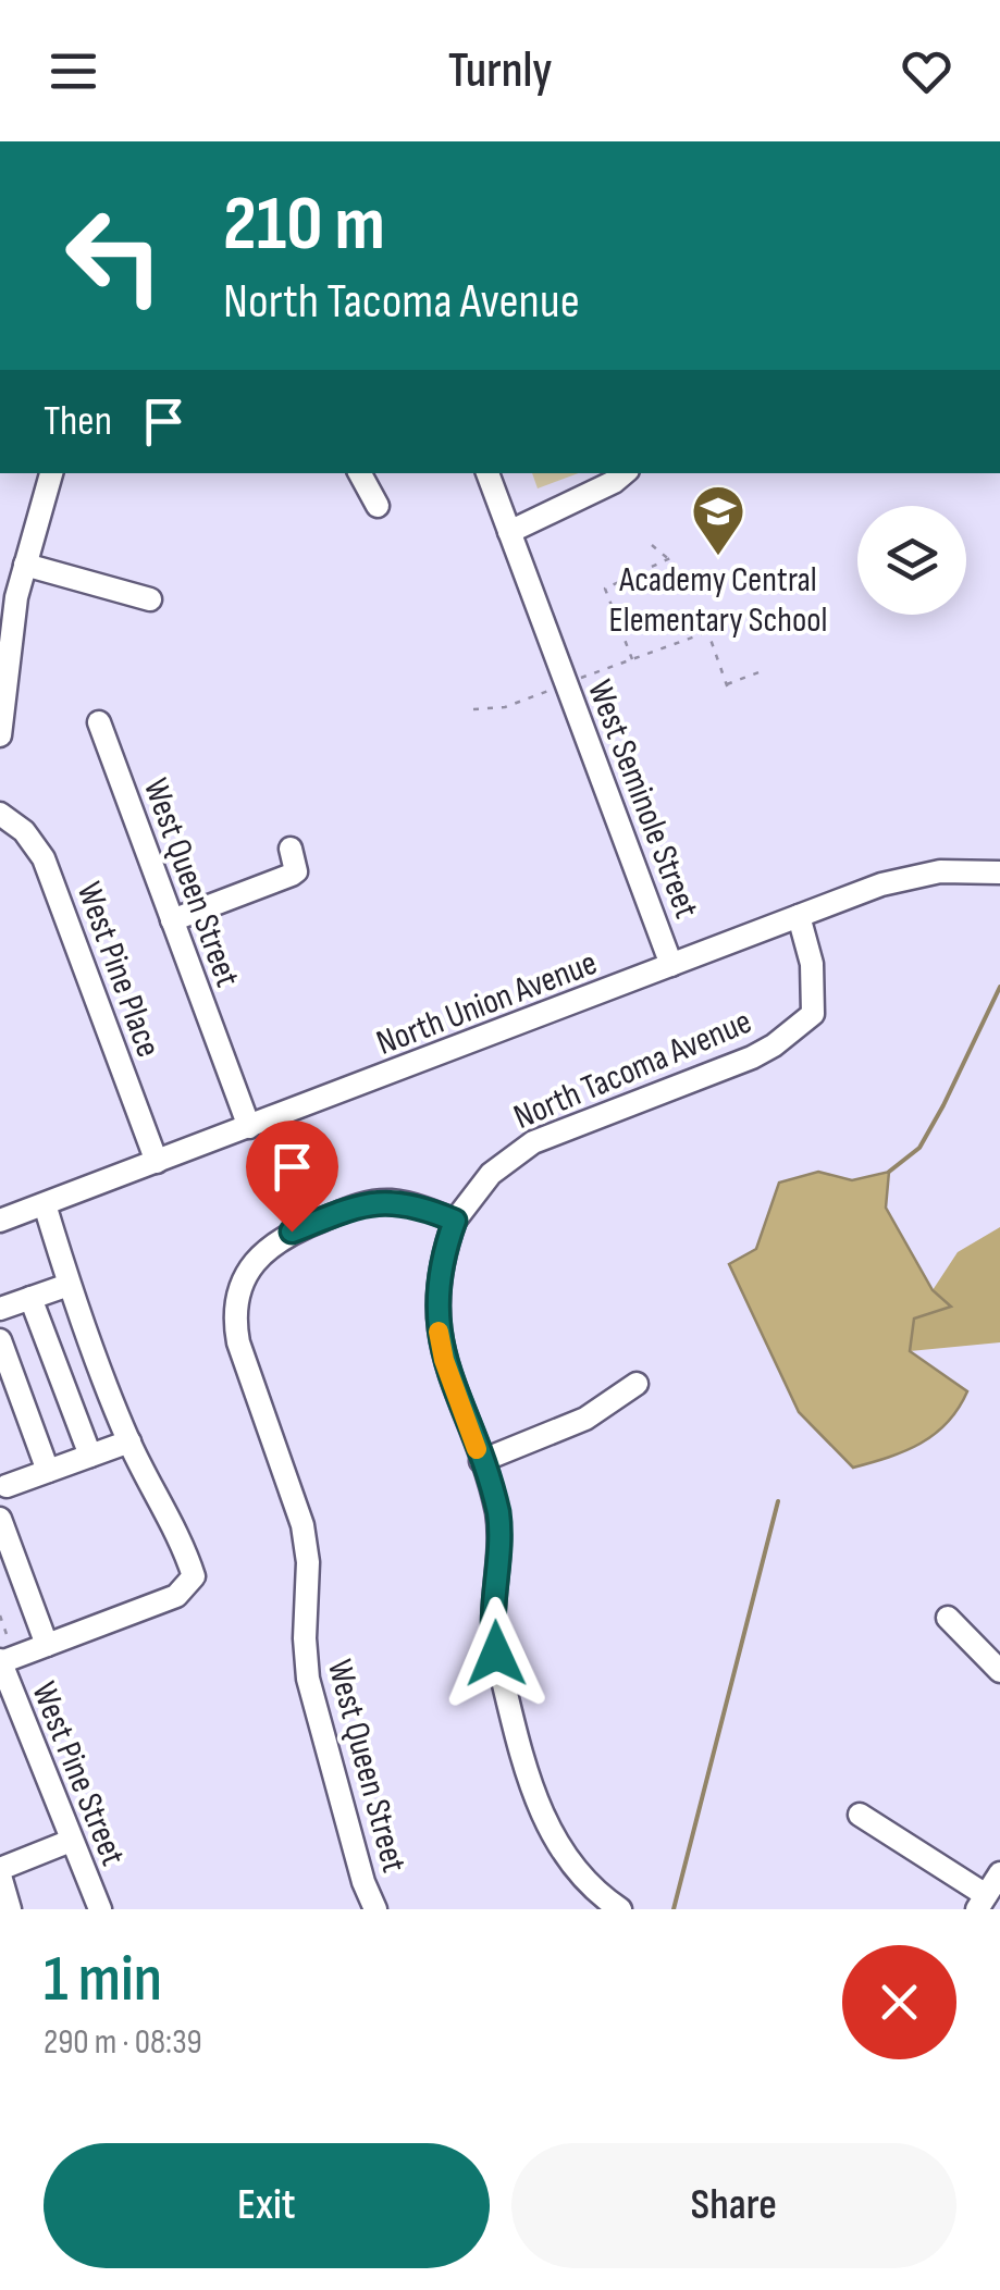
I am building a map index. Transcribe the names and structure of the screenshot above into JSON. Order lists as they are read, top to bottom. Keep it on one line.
{"streets":{"street":["West Seminole Street","West Queen Street","West Pine Place","North Union Avenue","North Tacoma Avenue","West Pine Street"]},"crossings":[["West Seminole Street","North Union Avenue"],["West Queen Street","North Union Avenue"],["West Queen Street","North Tacoma Avenue"],["West Pine Place","North Union Avenue"],["North Union Avenue","North Tacoma Avenue"]],"places":{"school or university":["Academy Central Elementary School"]},"page":{"header":"Turnly","turn":["210 m","North Tacoma Avenue"],"then":"Then","heading":["1 min","290 m · 08:39"],"buttons":["Exit","Share"]}}
